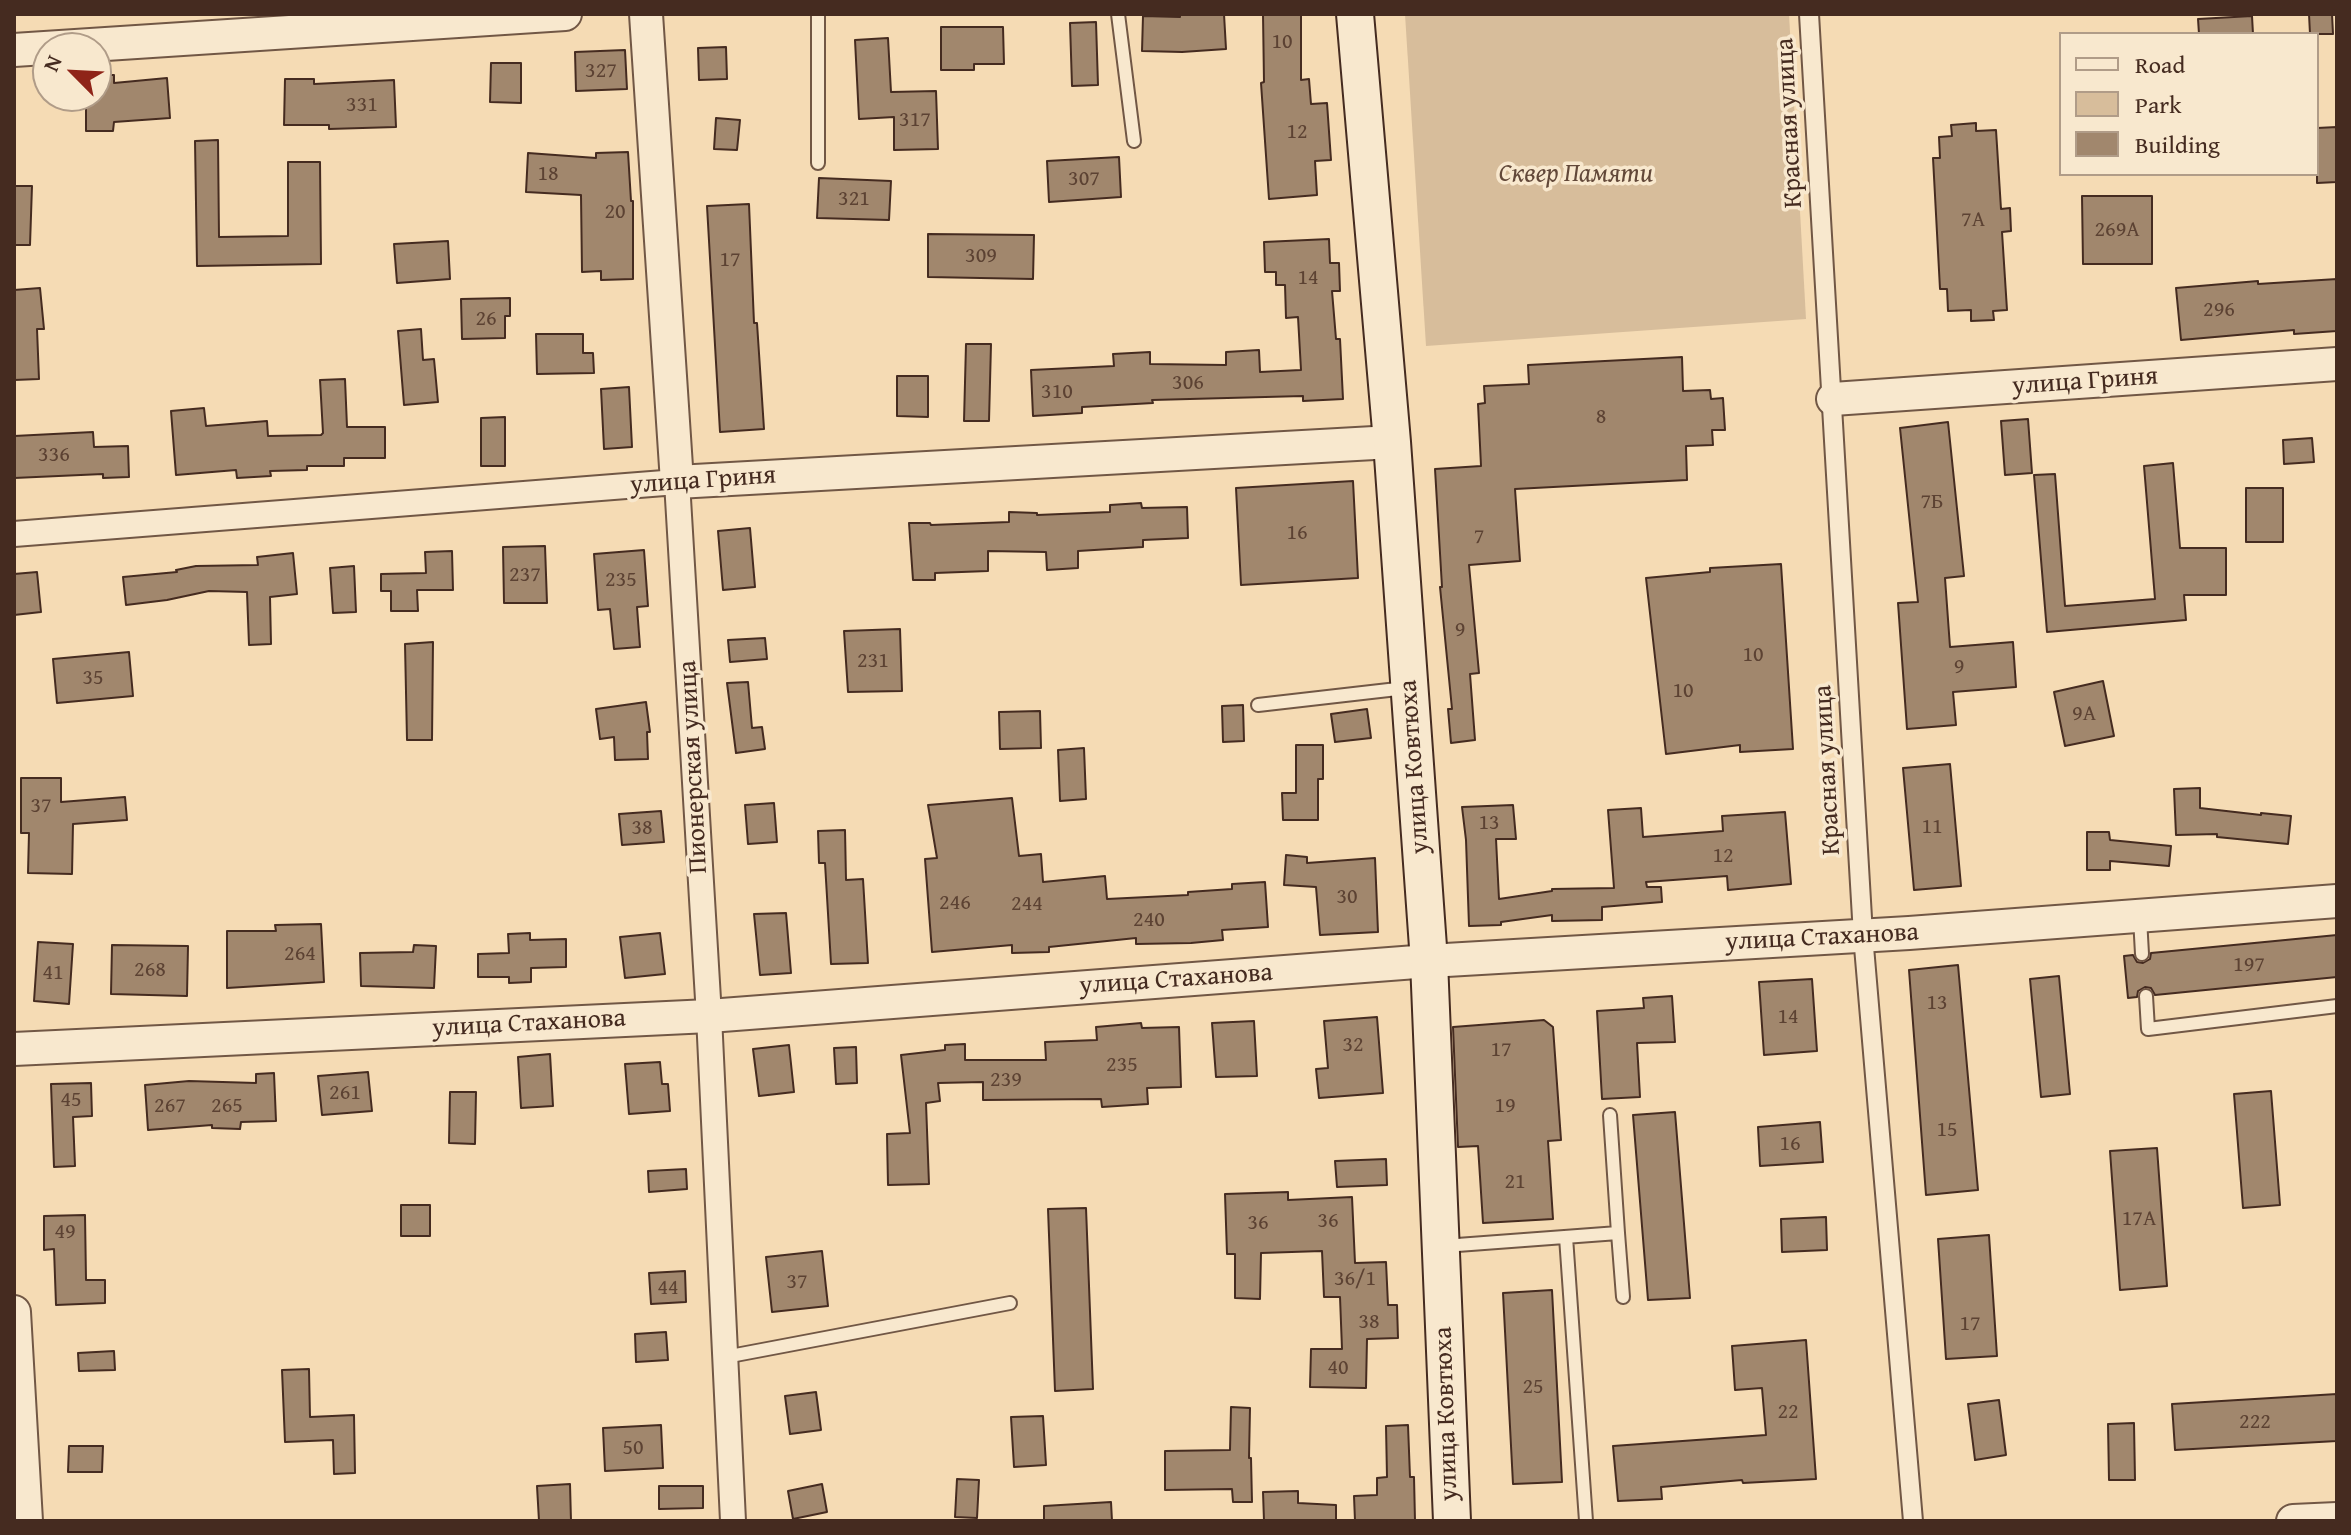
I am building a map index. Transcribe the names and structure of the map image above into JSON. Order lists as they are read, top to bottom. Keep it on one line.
{"streets":{"main road":["улица Ковтюха"],"street":["Красная улица","улица Гриня","Пионерская улица","улица Стаханова"]},"crossings":[["Красная улица","улица Гриня"],["Красная улица","улица Стаханова"],["улица Гриня","Пионерская улица"],["улица Гриня","улица Ковтюха"],["Пионерская улица","улица Стаханова"],["улица Ковтюха","улица Стаханова"]],"parks":["Сквер Памяти"],"house_numbers":["10","327","331","317","12","18","307","321","20","7А","269А","309","17","14","296","26","306","310","8","336","7Б","16","7","237","235","9","10","231","9","35","10","9А","37","13","11","38","12","30","246","244","240","264","197","268","41","13","14","32","17","235","239","261","45","267","265","19","15","16","21","17А","36","36","49","36/1","37","44","38","17","40","25","22","222","50"],"legend":["Road","Park","Building"],"north":"top left"}
